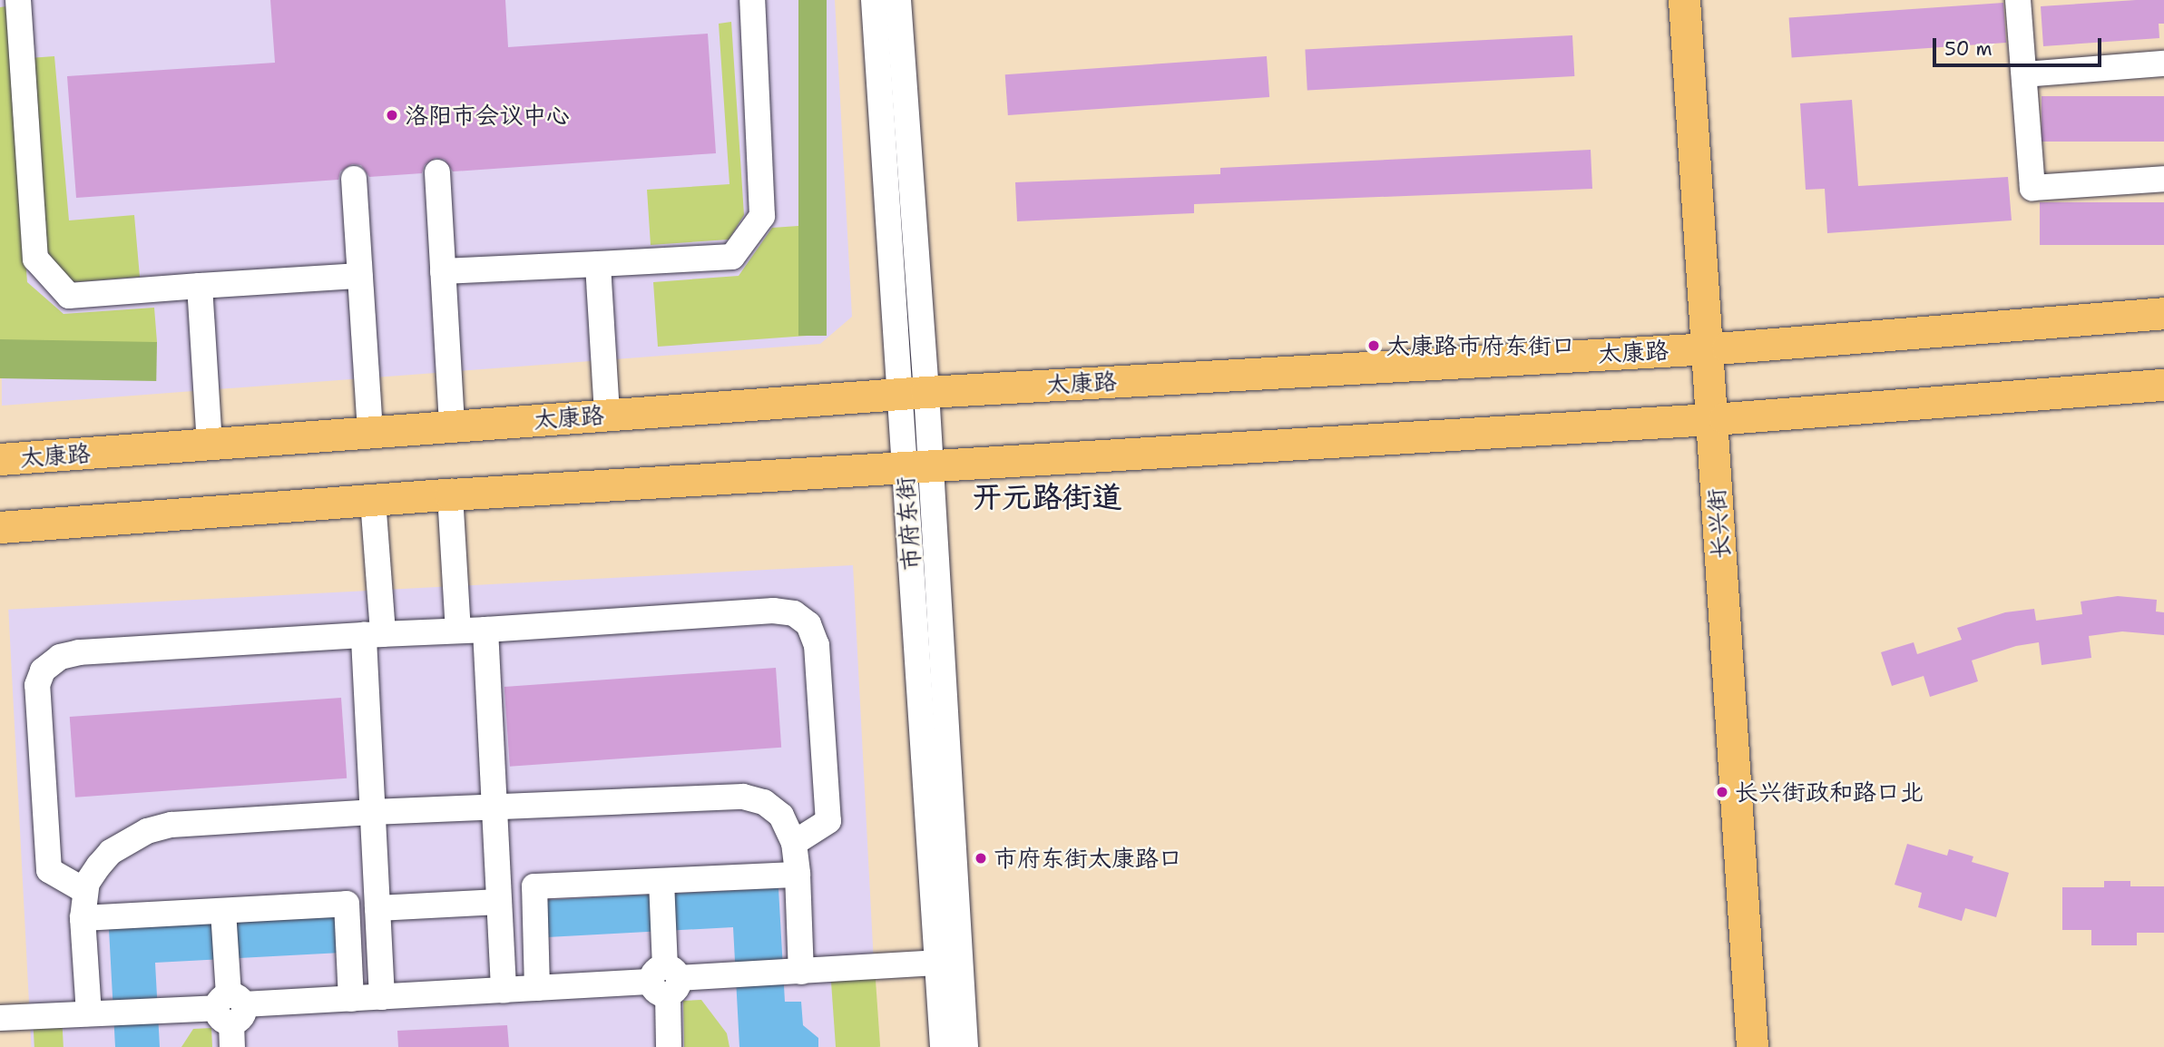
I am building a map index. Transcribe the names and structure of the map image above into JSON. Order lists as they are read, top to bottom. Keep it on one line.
{"streets":{"main road":["太康路","长兴街"],"street":["市府东街"]},"crossings":[["太康路","市府东街"],["太康路","长兴街"]],"districts":["开元路街道"],"places":["洛阳市会议中心","太康路市府东街口","长兴街政和路口北","市府东街太康路口"],"scale_bar":"50 m"}
